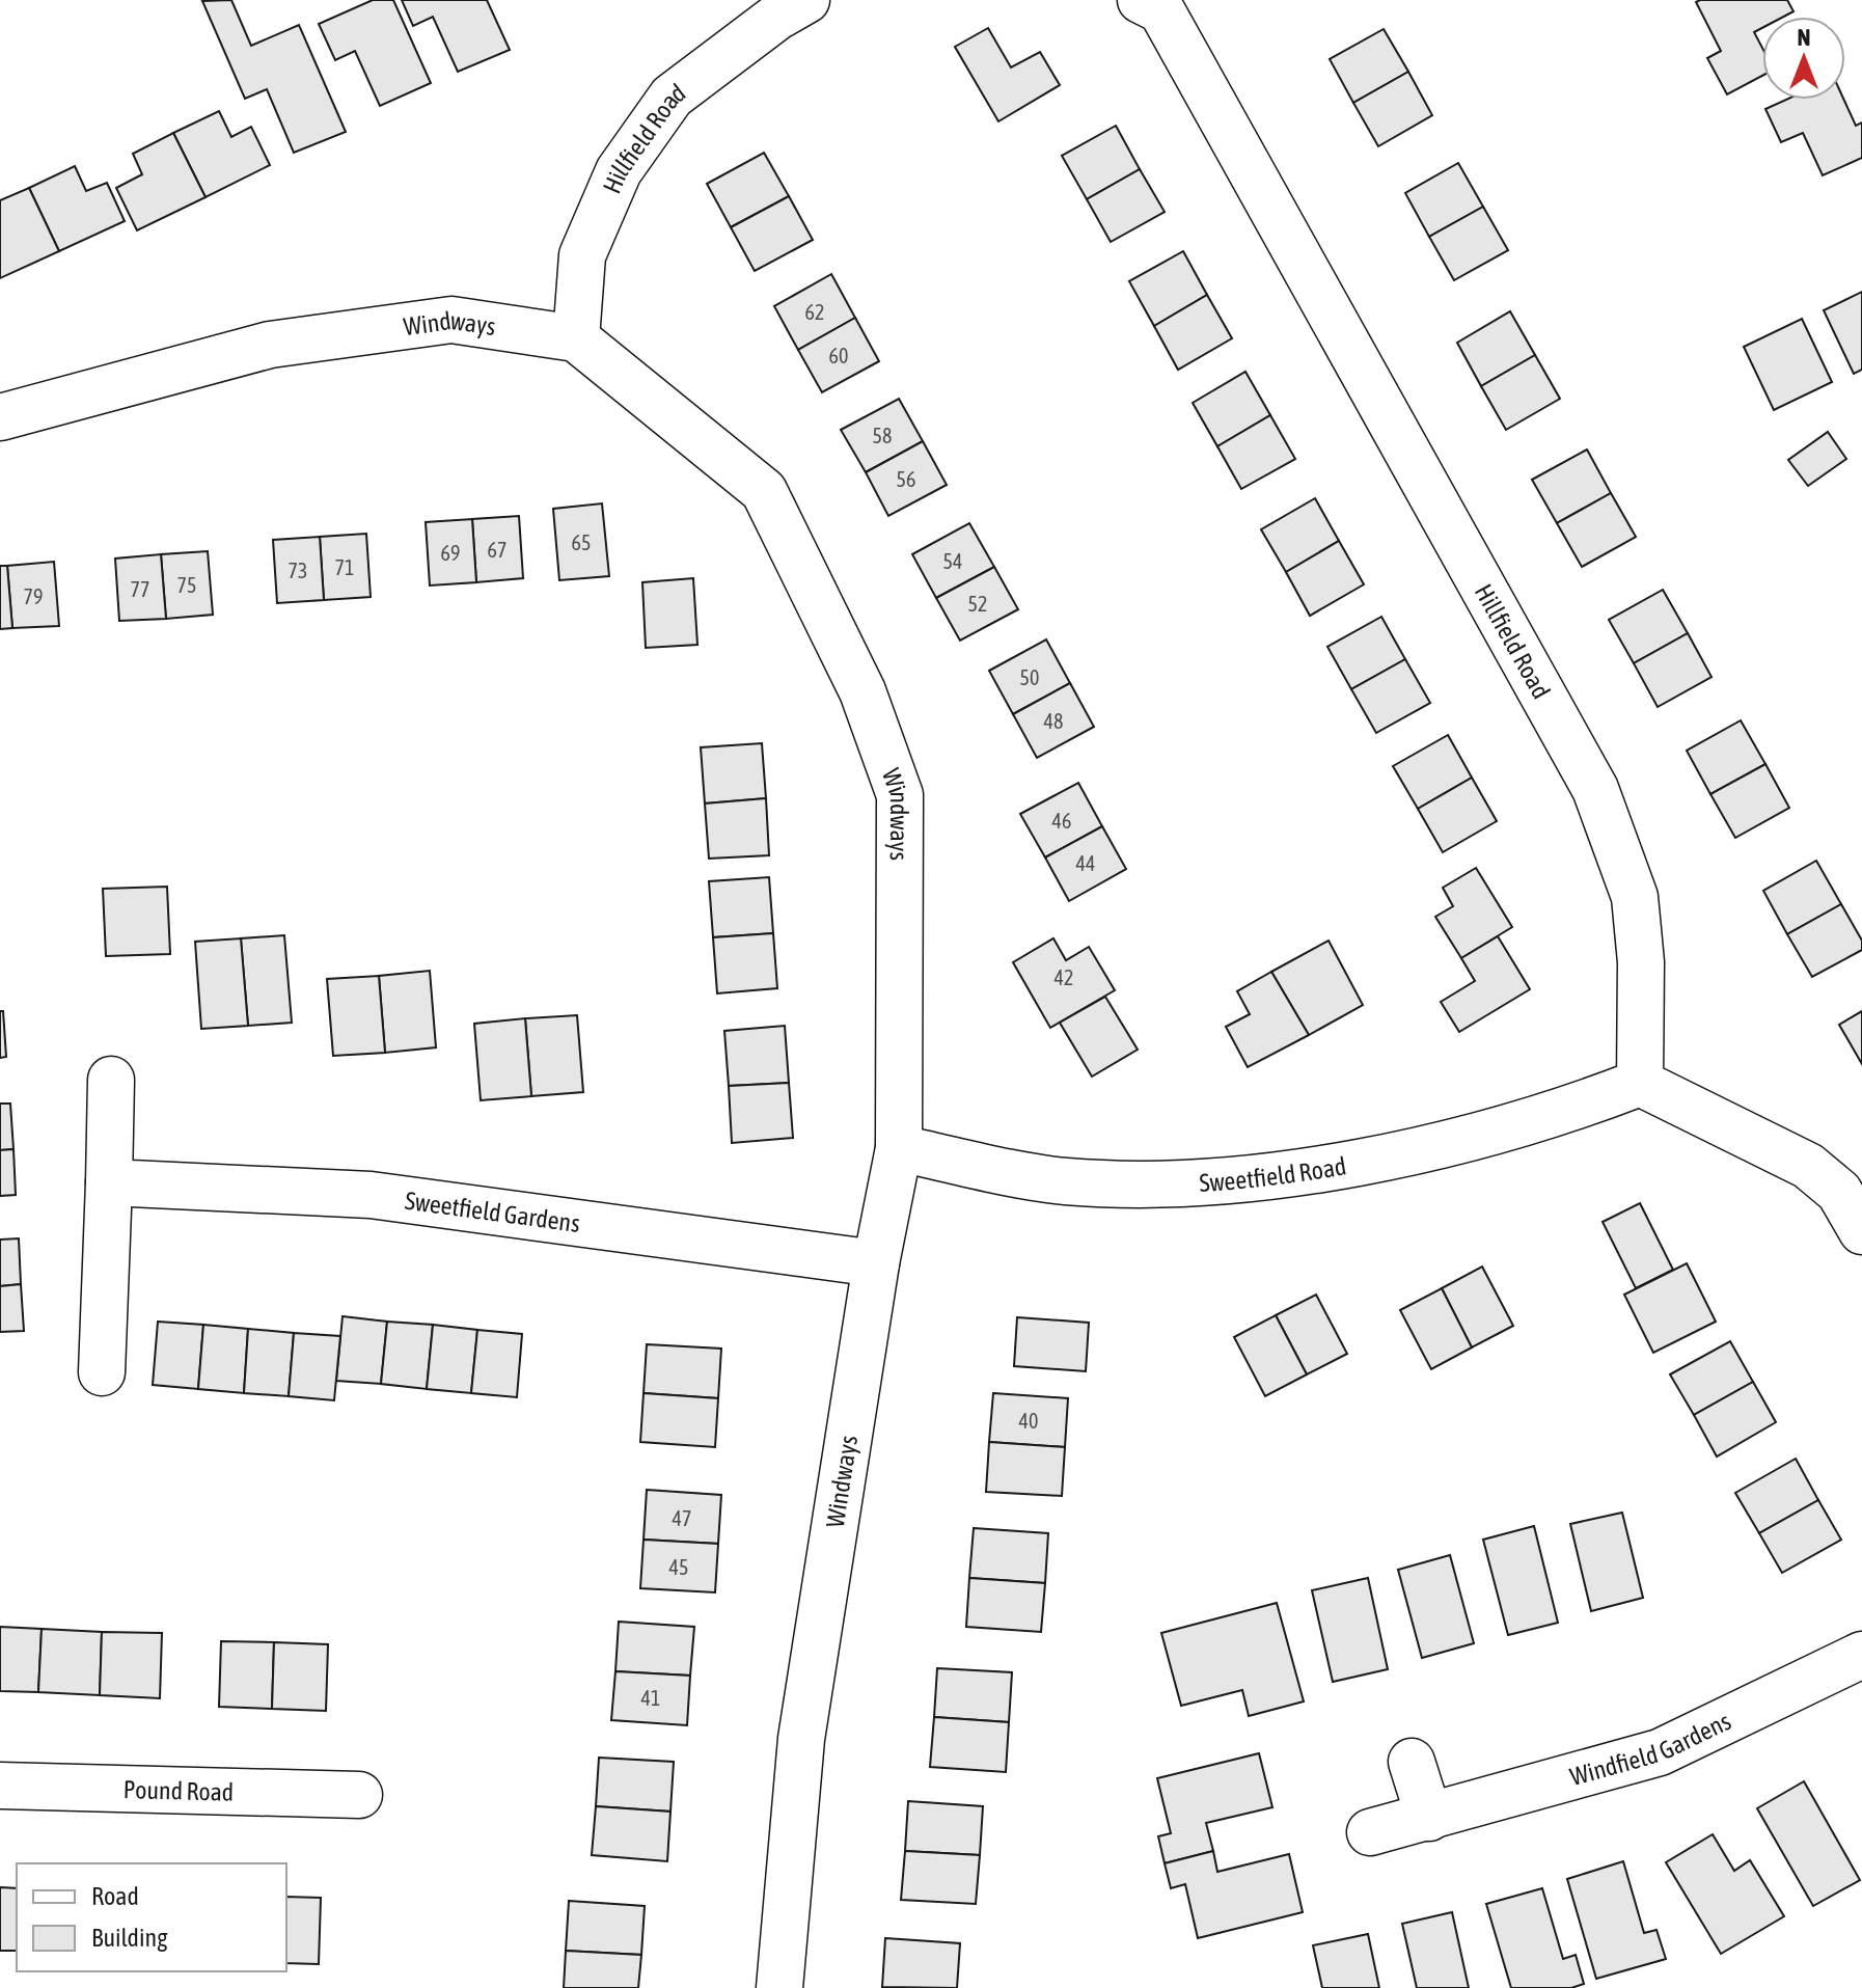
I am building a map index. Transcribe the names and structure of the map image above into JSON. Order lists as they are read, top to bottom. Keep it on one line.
{"streets":{"street":["Hillfield Road","Windways","Sweetfield Road","Sweetfield Gardens","Windfield Gardens","Pound Road"]},"crossings":[["Hillfield Road","Windways"],["Hillfield Road","Sweetfield Road"],["Windways","Sweetfield Road"],["Windways","Sweetfield Gardens"]],"house_numbers":["62","60","58","56","65","67","69","54","71","73","75","77","79","52","50","48","46","44","42","40","47","45","41"],"legend":["Road","Building"],"north":"top"}
